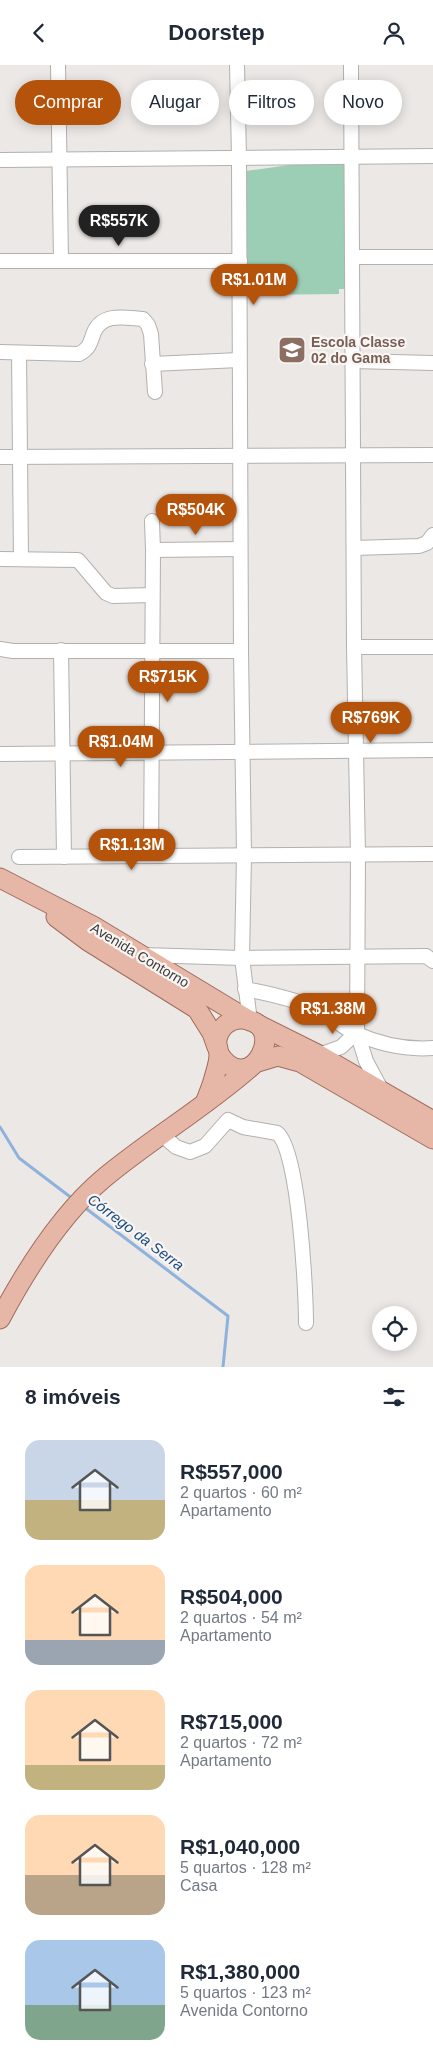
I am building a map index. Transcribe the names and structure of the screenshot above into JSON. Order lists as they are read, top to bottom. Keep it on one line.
{"streets":{"main road":["Avenida Contorno"]},"water":["Córrego da Serra"],"places":{"school or university":["Escola Classe 02 do Gama"]},"page":{"header":"Doorstep","chip":["Comprar","Alugar","Filtros","Novo"],"price":["R$557K","R$1.01M","R$504K","R$715K","R$769K","R$1.04M","R$1.13M","R$1.38M"],"heading":"8 imóveis","list":[{"name":"R$557,000","note":"2 quartos · 60 m² · Apartamento"},{"name":"R$504,000","note":"2 quartos · 54 m² · Apartamento"},{"name":"R$715,000","note":"2 quartos · 72 m² · Apartamento"},{"name":"R$1,040,000","note":"5 quartos · 128 m² · Casa"},{"name":"R$1,380,000","note":"5 quartos · 123 m² · Avenida Contorno"}]}}
